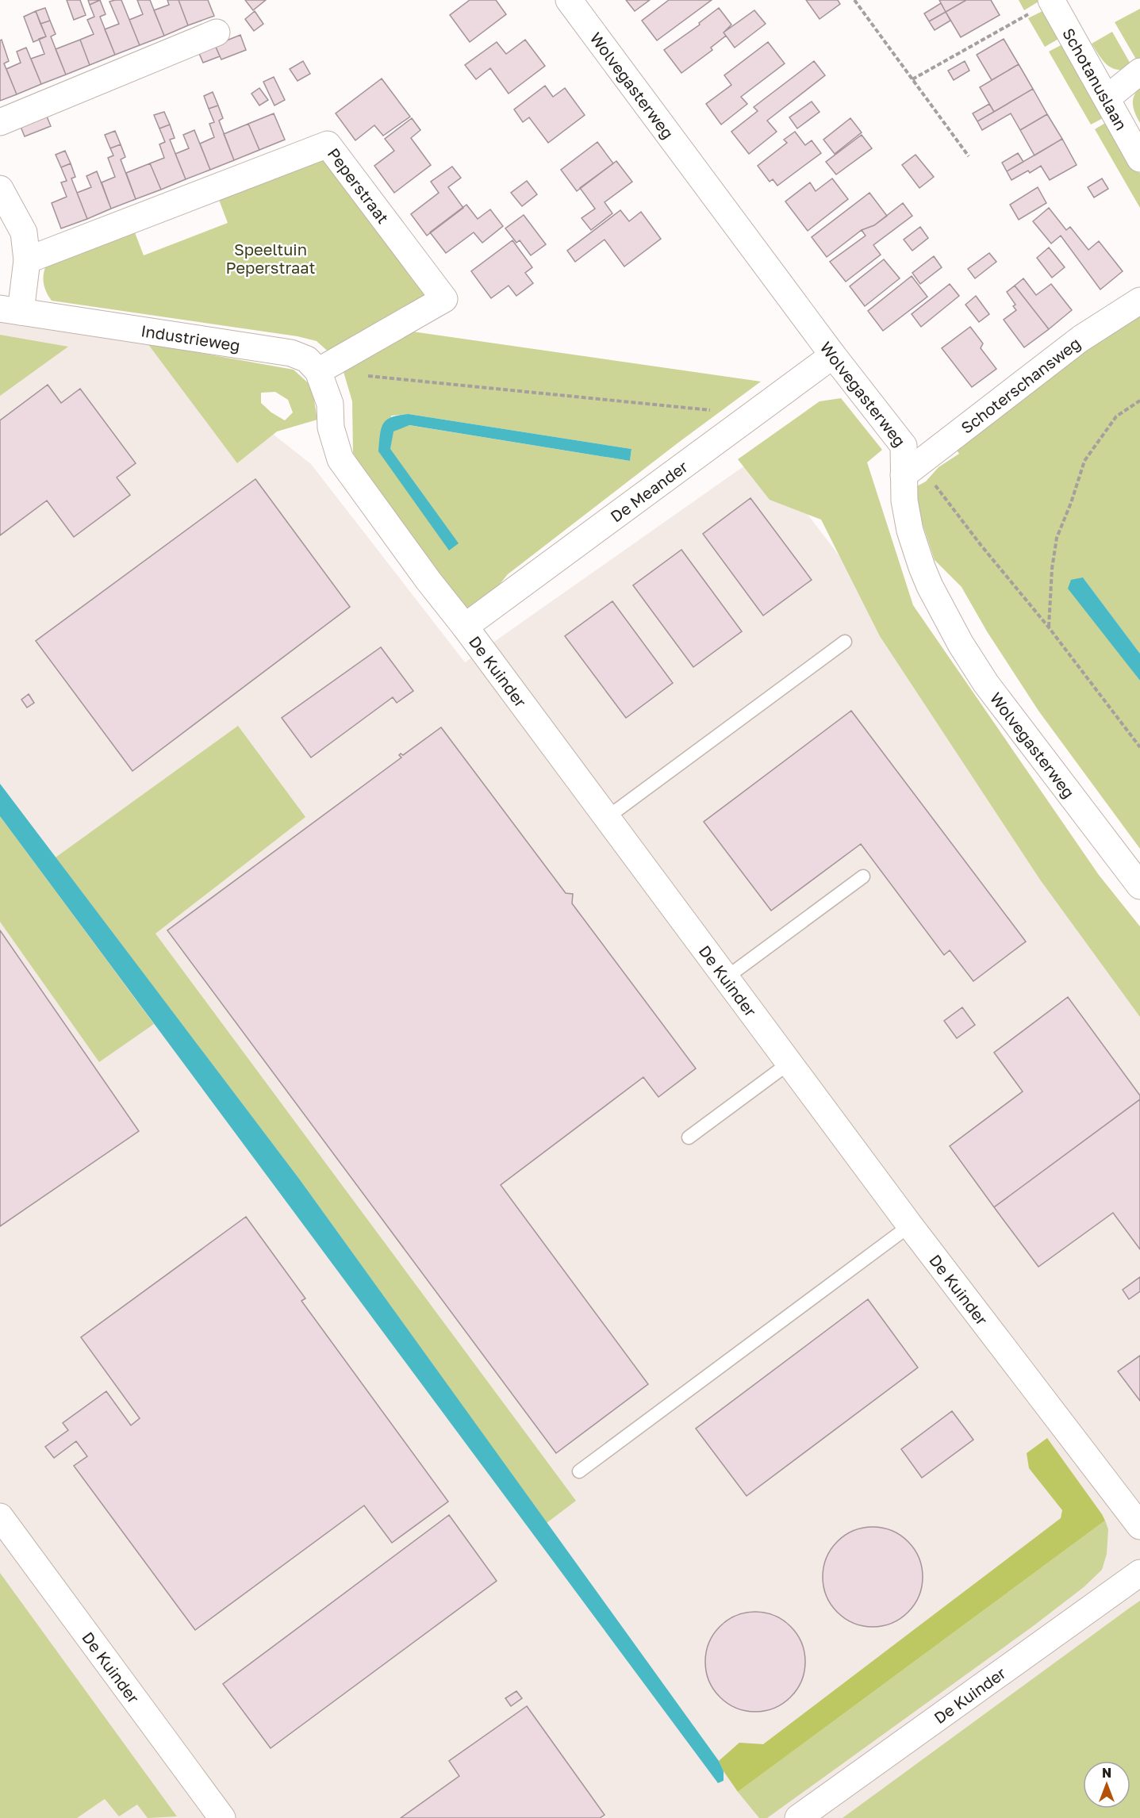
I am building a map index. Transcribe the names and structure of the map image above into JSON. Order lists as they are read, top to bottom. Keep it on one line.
{"streets":{"street":["Schotanuslaan","Wolvegasterweg","Peperstraat","Industrieweg","Schoterschansweg","De Meander","De Kuinder"]},"crossings":[["Wolvegasterweg","Schoterschansweg"],["Wolvegasterweg","De Meander"],["Peperstraat","Industrieweg"],["Peperstraat","De Kuinder"],["Industrieweg","De Kuinder"],["De Meander","De Kuinder"]],"parks":["Speeltuin Peperstraat"],"north":"top"}
